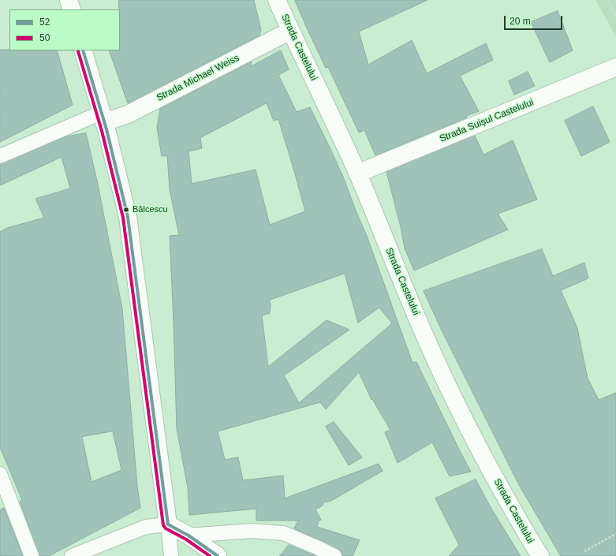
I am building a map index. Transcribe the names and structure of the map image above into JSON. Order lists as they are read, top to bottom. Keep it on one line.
{"streets":{"street":["Strada Castelului","Strada Michael Weiss","Strada Suișul Castelului"]},"crossings":[["Strada Castelului","Strada Michael Weiss"],["Strada Castelului","Strada Suișul Castelului"]],"places":["Bălcescu"],"lines":["transit line 52","transit line 50"],"legend":["52","50"],"scale_bar":"20 m"}
